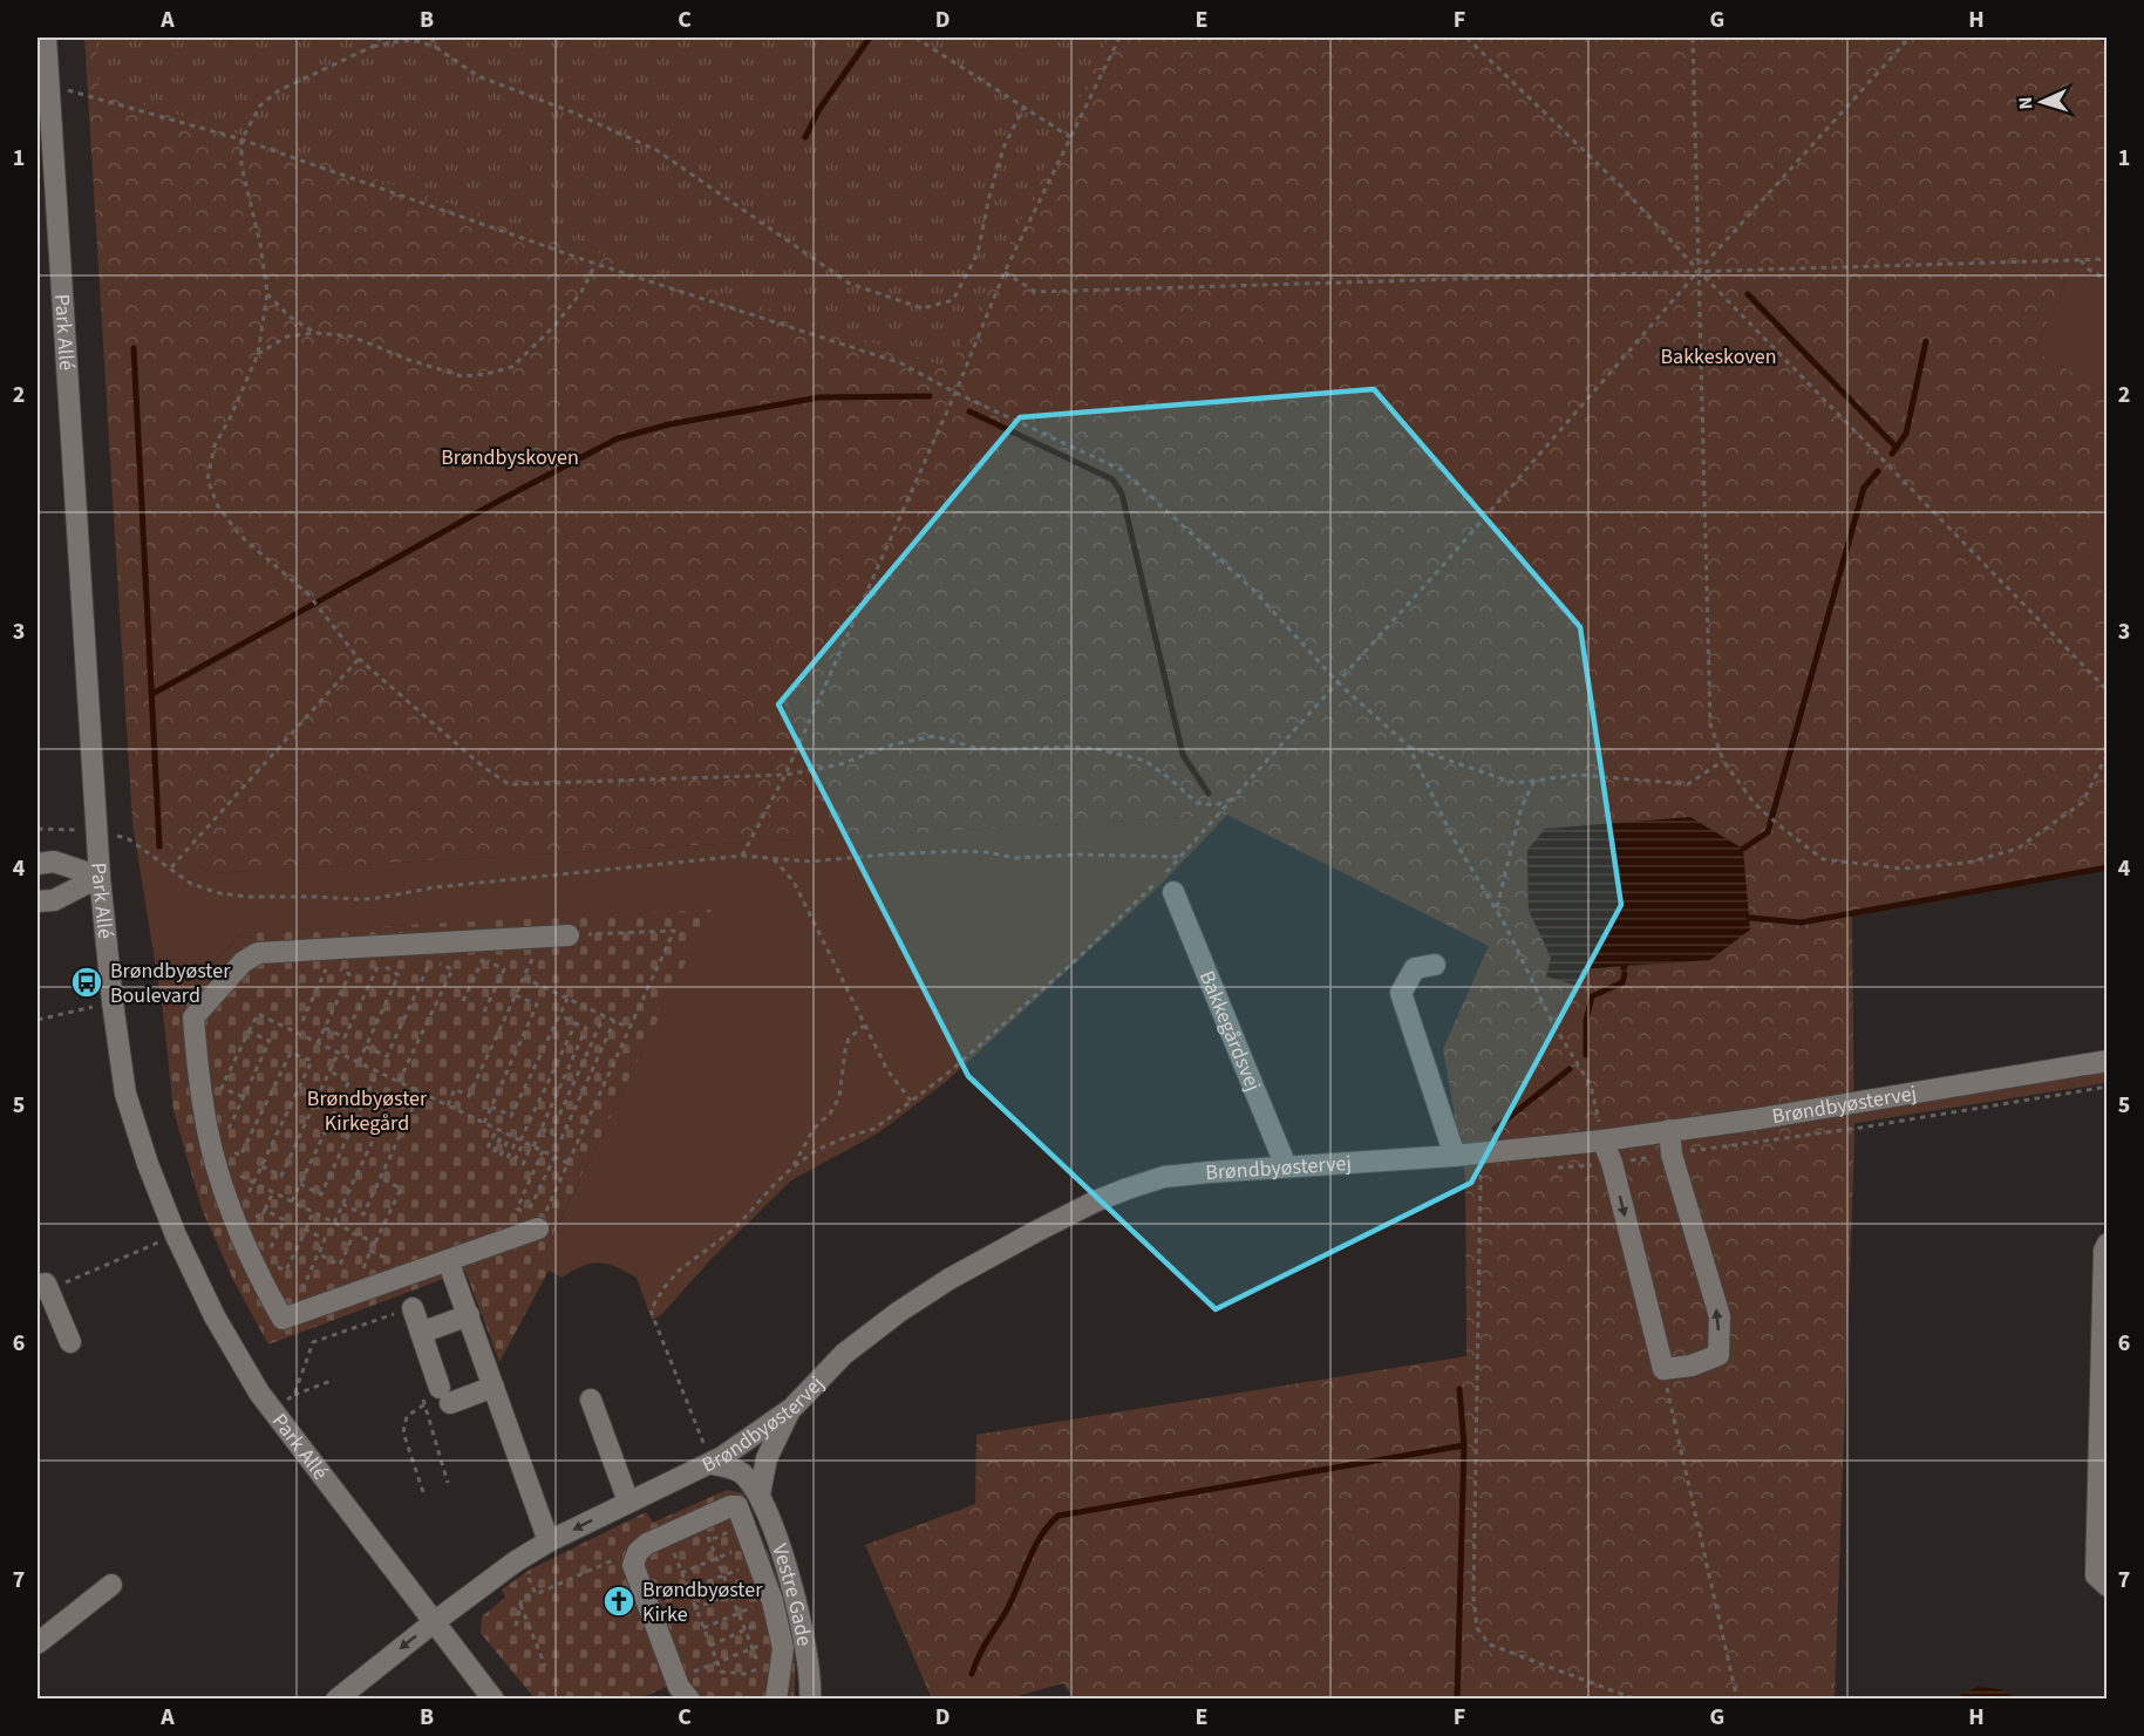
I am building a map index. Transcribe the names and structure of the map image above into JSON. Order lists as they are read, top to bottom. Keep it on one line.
{"streets":{"street":["Park Allé","Bakkegårdsvej","Brøndbyøstervej","Vestre Gade"]},"crossings":[["Park Allé","Brøndbyøstervej"],["Bakkegårdsvej","Brøndbyøstervej"],["Brøndbyøstervej","Vestre Gade"]],"parks":["Bakkeskoven","Brøndbyskoven","Brøndbyøster Kirkegård"],"places":{"bus stop":["Brøndbyøster Boulevard"],"church":["Brøndbyøster Kirke"]},"north":"left","grid":{"columns":["A","B","C","D","E","F","G","H"],"rows":["1","2","3","4","5","6","7"]}}
